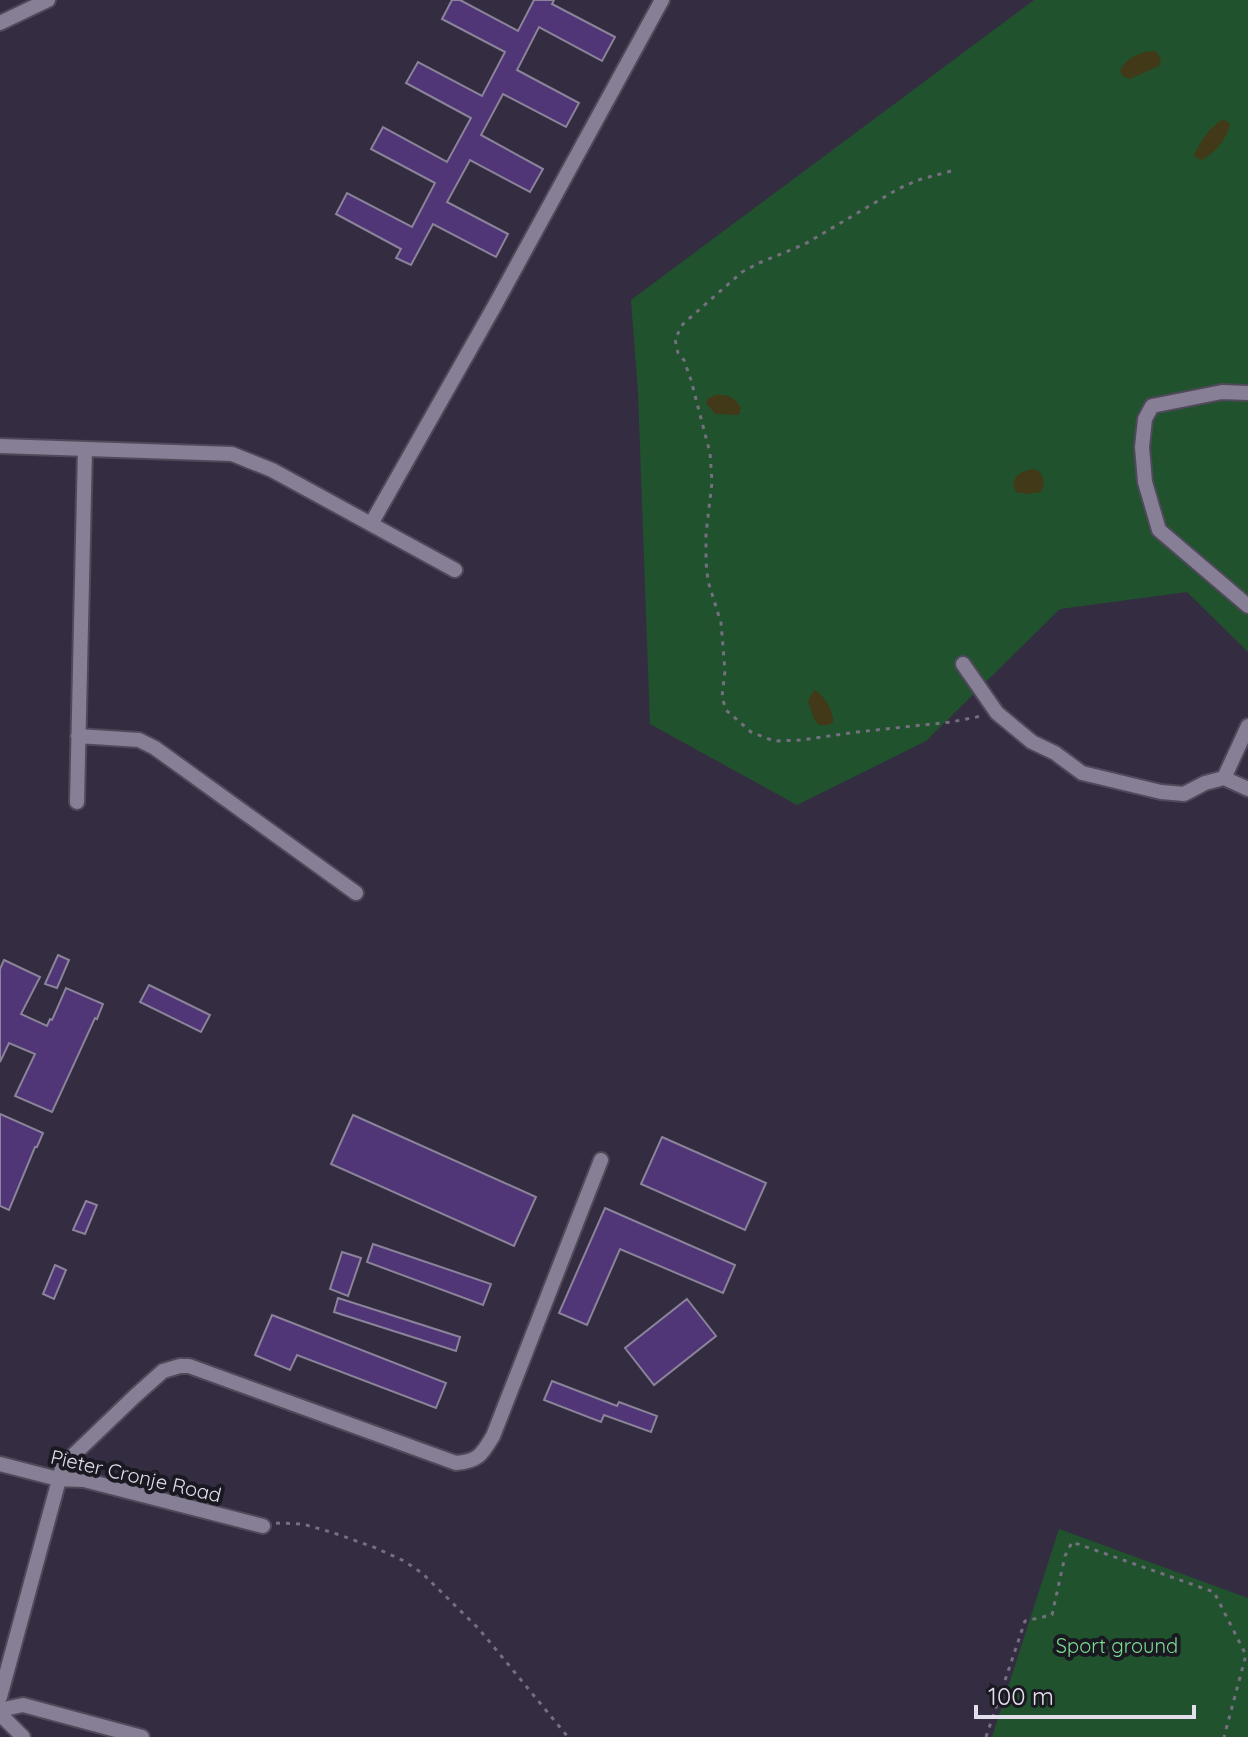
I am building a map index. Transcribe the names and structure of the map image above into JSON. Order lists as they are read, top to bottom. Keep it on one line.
{"streets":{"street":["Pieter Cronje Road"]},"parks":["Sport ground"],"scale_bar":"100 m"}
